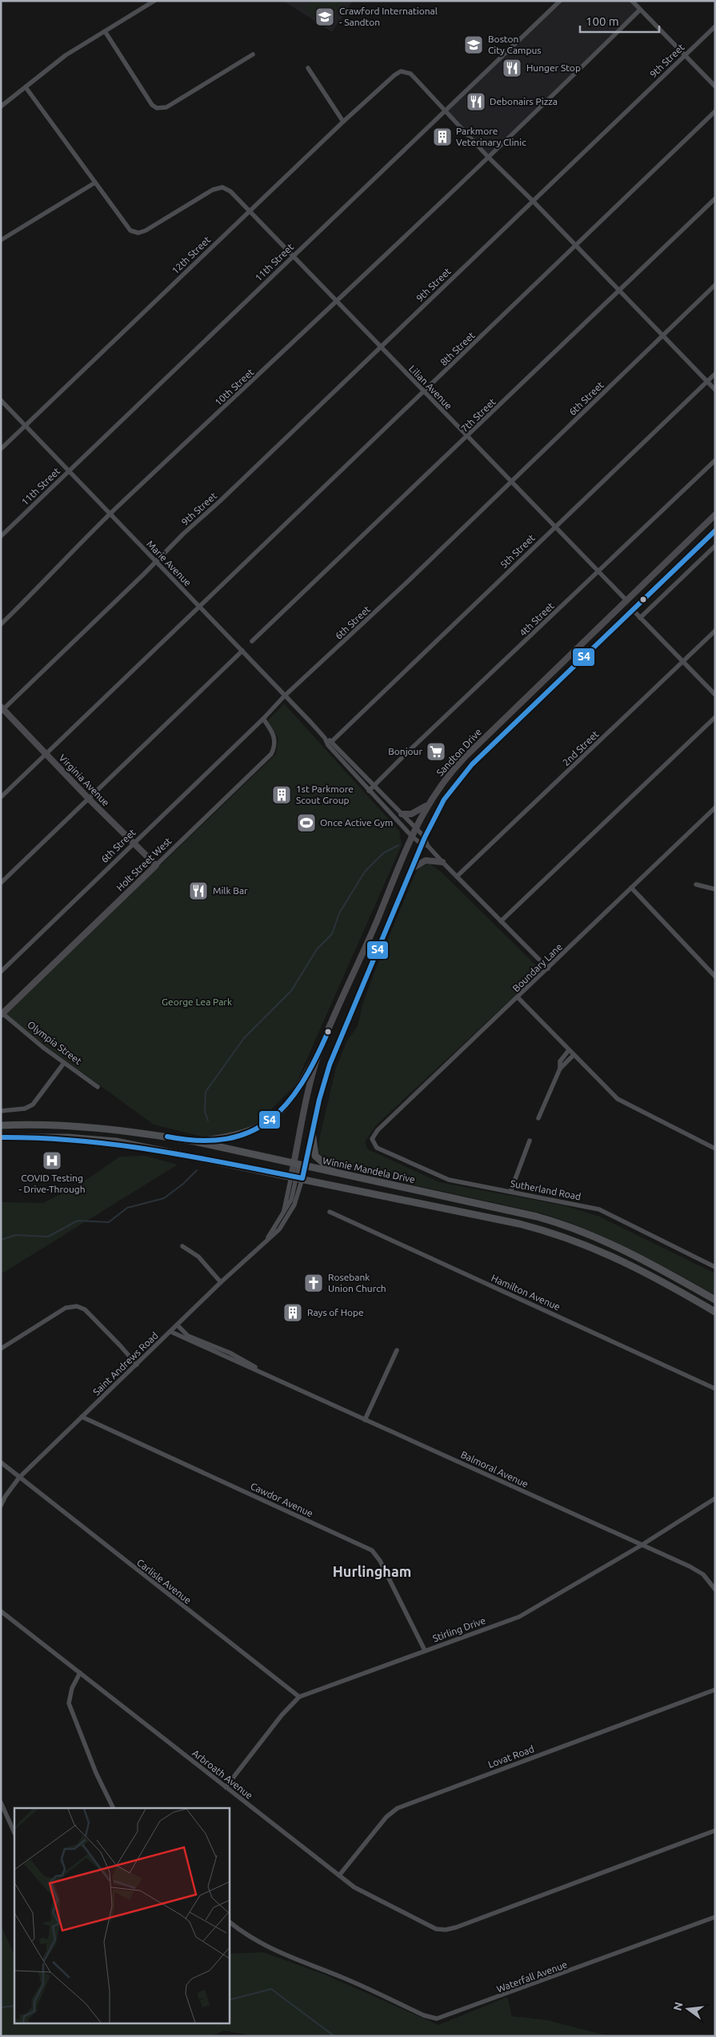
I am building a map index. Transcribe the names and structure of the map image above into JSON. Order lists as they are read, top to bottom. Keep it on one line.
{"streets":{"main road":["Sandton Drive","Virginia Avenue","Holt Street West","Winnie Mandela Drive"],"street":["9th Street","12th Street","11th Street","8th Street","10th Street","Lilian Avenue","6th Street","7th Street","5th Street","Marie Avenue","4th Street","2nd Street","Boundary Lane","Olympia Street","Sutherland Road","Hamilton Avenue","Saint Andrews Road","Balmoral Avenue","Cawdor Avenue","Carlisle Avenue","Stirling Drive","Lovat Road","Arbroath Avenue","Waterfall Avenue"]},"crossings":[["9th Street","Lilian Avenue"],["9th Street","Marie Avenue"],["12th Street","11th Street"],["12th Street","Lilian Avenue"],["12th Street","Marie Avenue"],["11th Street","Lilian Avenue"],["11th Street","Marie Avenue"],["8th Street","Lilian Avenue"],["8th Street","Marie Avenue"],["10th Street","Lilian Avenue"],["10th Street","Marie Avenue"],["Lilian Avenue","6th Street"],["Lilian Avenue","7th Street"],["Lilian Avenue","5th Street"],["Lilian Avenue","4th Street"],["Lilian Avenue","Sandton Drive"],["6th Street","Marie Avenue"],["6th Street","Virginia Avenue"],["6th Street","Holt Street West"],["5th Street","Marie Avenue"],["Marie Avenue","4th Street"],["Marie Avenue","Sandton Drive"],["Sandton Drive","Winnie Mandela Drive"],["Virginia Avenue","Holt Street West"],["Holt Street West","Olympia Street"],["Boundary Lane","Sutherland Road"],["Saint Andrews Road","Balmoral Avenue"],["Saint Andrews Road","Cawdor Avenue"],["Saint Andrews Road","Carlisle Avenue"],["Balmoral Avenue","Stirling Drive"],["Cawdor Avenue","Stirling Drive"],["Carlisle Avenue","Stirling Drive"],["Stirling Drive","Arbroath Avenue"],["Lovat Road","Arbroath Avenue"]],"districts":["Hurlingham"],"parks":["George Lea Park"],"places":{"school or university":["Crawford International - Sandton","Boston City Campus"],"restaurant":["Hunger Stop","Debonairs Pizza","Milk Bar"],"building":["Parkmore Veterinary Clinic","1st Parkmore Scout Group","Rays of Hope"],"supermarket":["Bonjour"],"sports":["Once Active Gym"],"hospital":["COVID Testing - Drive-Through"],"church":["Rosebank Union Church"]},"lines":["transit line S4"],"scale_bar":"100 m","north":"left"}
